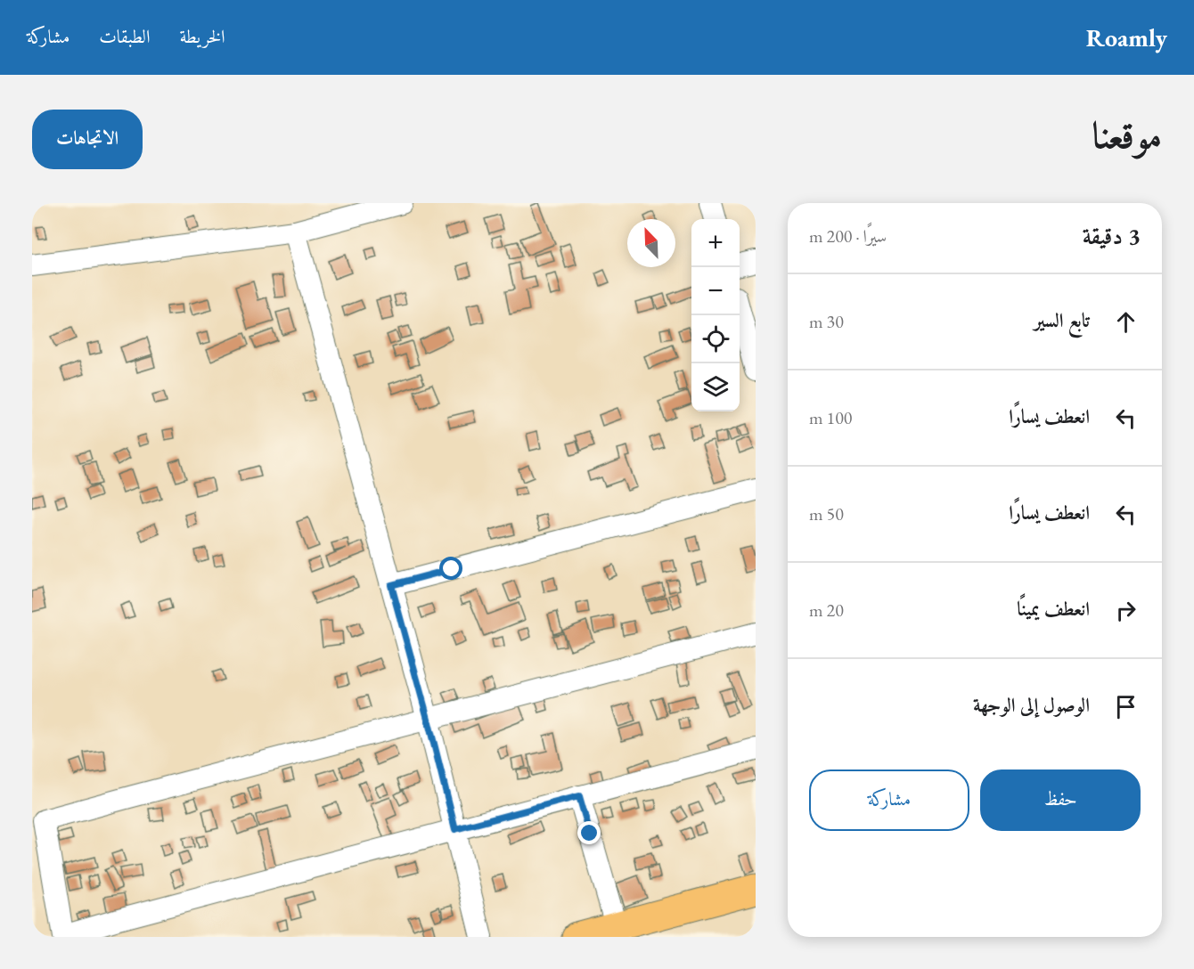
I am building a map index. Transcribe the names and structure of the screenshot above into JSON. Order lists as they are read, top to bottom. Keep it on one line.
{"north":"top left","page":{"header":"Roamly","nav":["الخريطة","الطبقات","مشاركة"],"title":"موقعنا","buttons":["الاتجاهات",["حفظ","مشاركة"]],"heading":["3 دقيقة","سيرًا · 200 m"],"map_buttons":["+","−"],"list":[["تابع السير","30 m"],["انعطف يسارًا","100 m"],["انعطف يسارًا","50 m"],["انعطف يمينًا","20 m"],"الوصول إلى الوجهة"]}}
